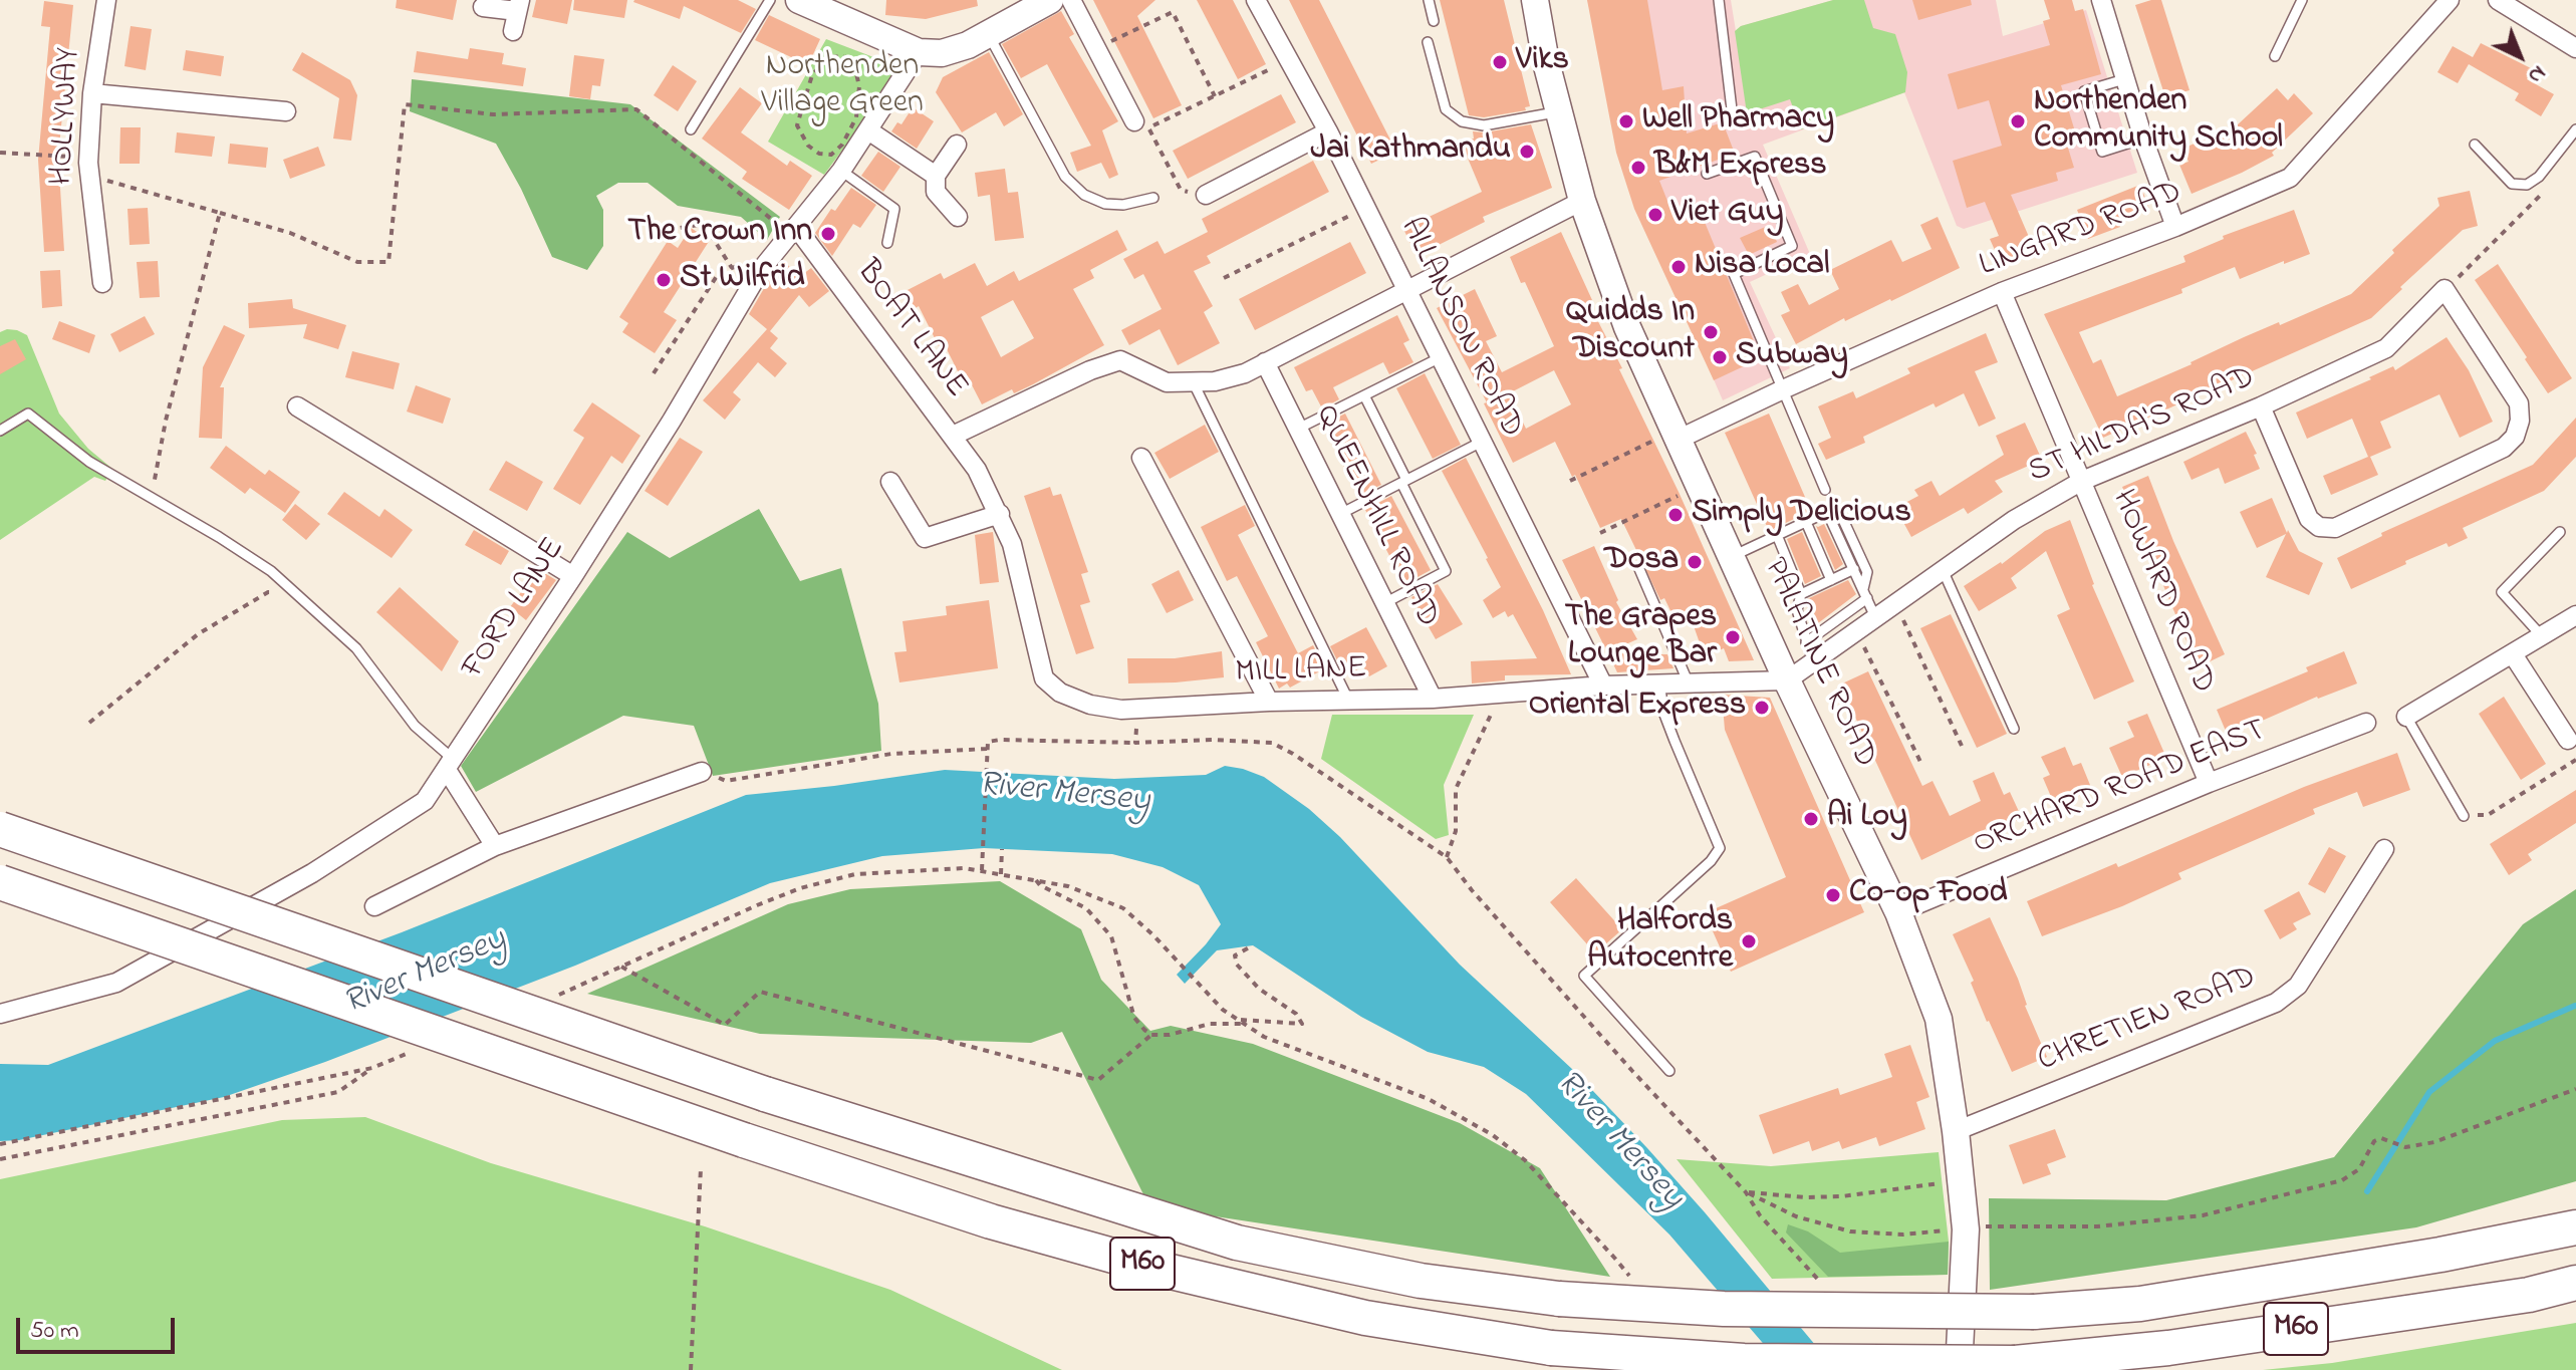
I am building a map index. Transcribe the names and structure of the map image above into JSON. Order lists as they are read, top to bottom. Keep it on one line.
{"streets":{"highway":["M60"],"main road":["PALATINE ROAD"],"street":["HOLLYWAY","LINGARD ROAD","ALLANSON ROAD","BOAT LANE","ST HILDA'S ROAD","QUEENHILL ROAD","HOWARD ROAD","FORD LANE","MILL LANE","ORCHARD ROAD EAST","CHRETIEN ROAD"]},"crossings":[["LINGARD ROAD","HOWARD ROAD"],["LINGARD ROAD","PALATINE ROAD"],["ALLANSON ROAD","MILL LANE"],["BOAT LANE","FORD LANE"],["BOAT LANE","MILL LANE"],["ST HILDA'S ROAD","HOWARD ROAD"],["ST HILDA'S ROAD","PALATINE ROAD"],["ST HILDA'S ROAD","MILL LANE"],["QUEENHILL ROAD","MILL LANE"],["HOWARD ROAD","ORCHARD ROAD EAST"],["PALATINE ROAD","MILL LANE"],["PALATINE ROAD","ORCHARD ROAD EAST"],["PALATINE ROAD","CHRETIEN ROAD"]],"water":["River Mersey"],"parks":["Northenden Village Green"],"places":["Viks","Well Pharmacy","Northenden Community School","Jai Kathmandu","B&M Express","Viet Guy","The Crown Inn","Nisa Local","St Wilfrid","Quidds In Discount","Subway","Simply Delicious","Dosa","The Grapes Lounge Bar","Oriental Express","Ai Loy","Co-op Food","Halfords Autocentre"],"scale_bar":"50 m","north":"bottom right"}
